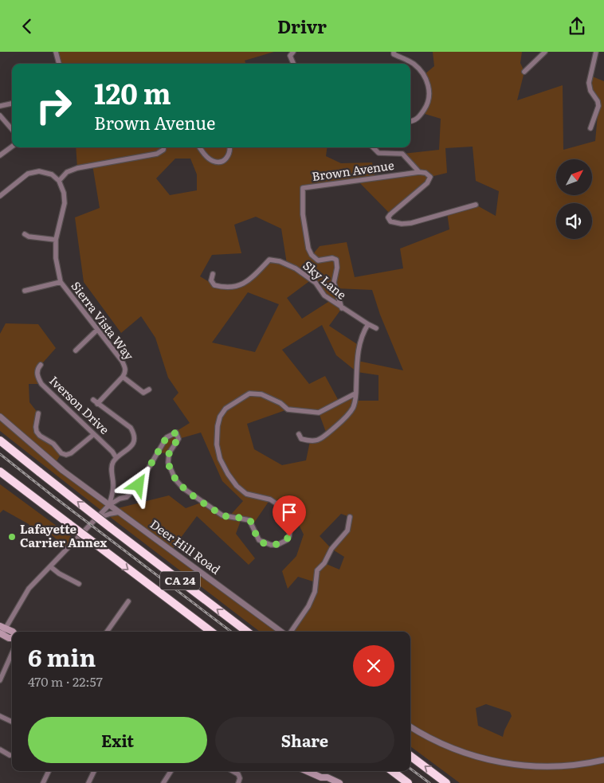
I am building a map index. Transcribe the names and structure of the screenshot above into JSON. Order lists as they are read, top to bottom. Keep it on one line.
{"streets":{"highway":["CA 24"],"street":["Brown Avenue","Sky Lane","Sierra Vista Way","Iverson Drive","Deer Hill Road"]},"crossings":[["Brown Avenue","Sky Lane"]],"places":["Lafayette Carrier Annex"],"north":"top right","page":{"header":"Drivr","turn":["120 m","Brown Avenue"],"heading":["6 min","470 m · 22:57"],"buttons":["Exit","Share"]}}
